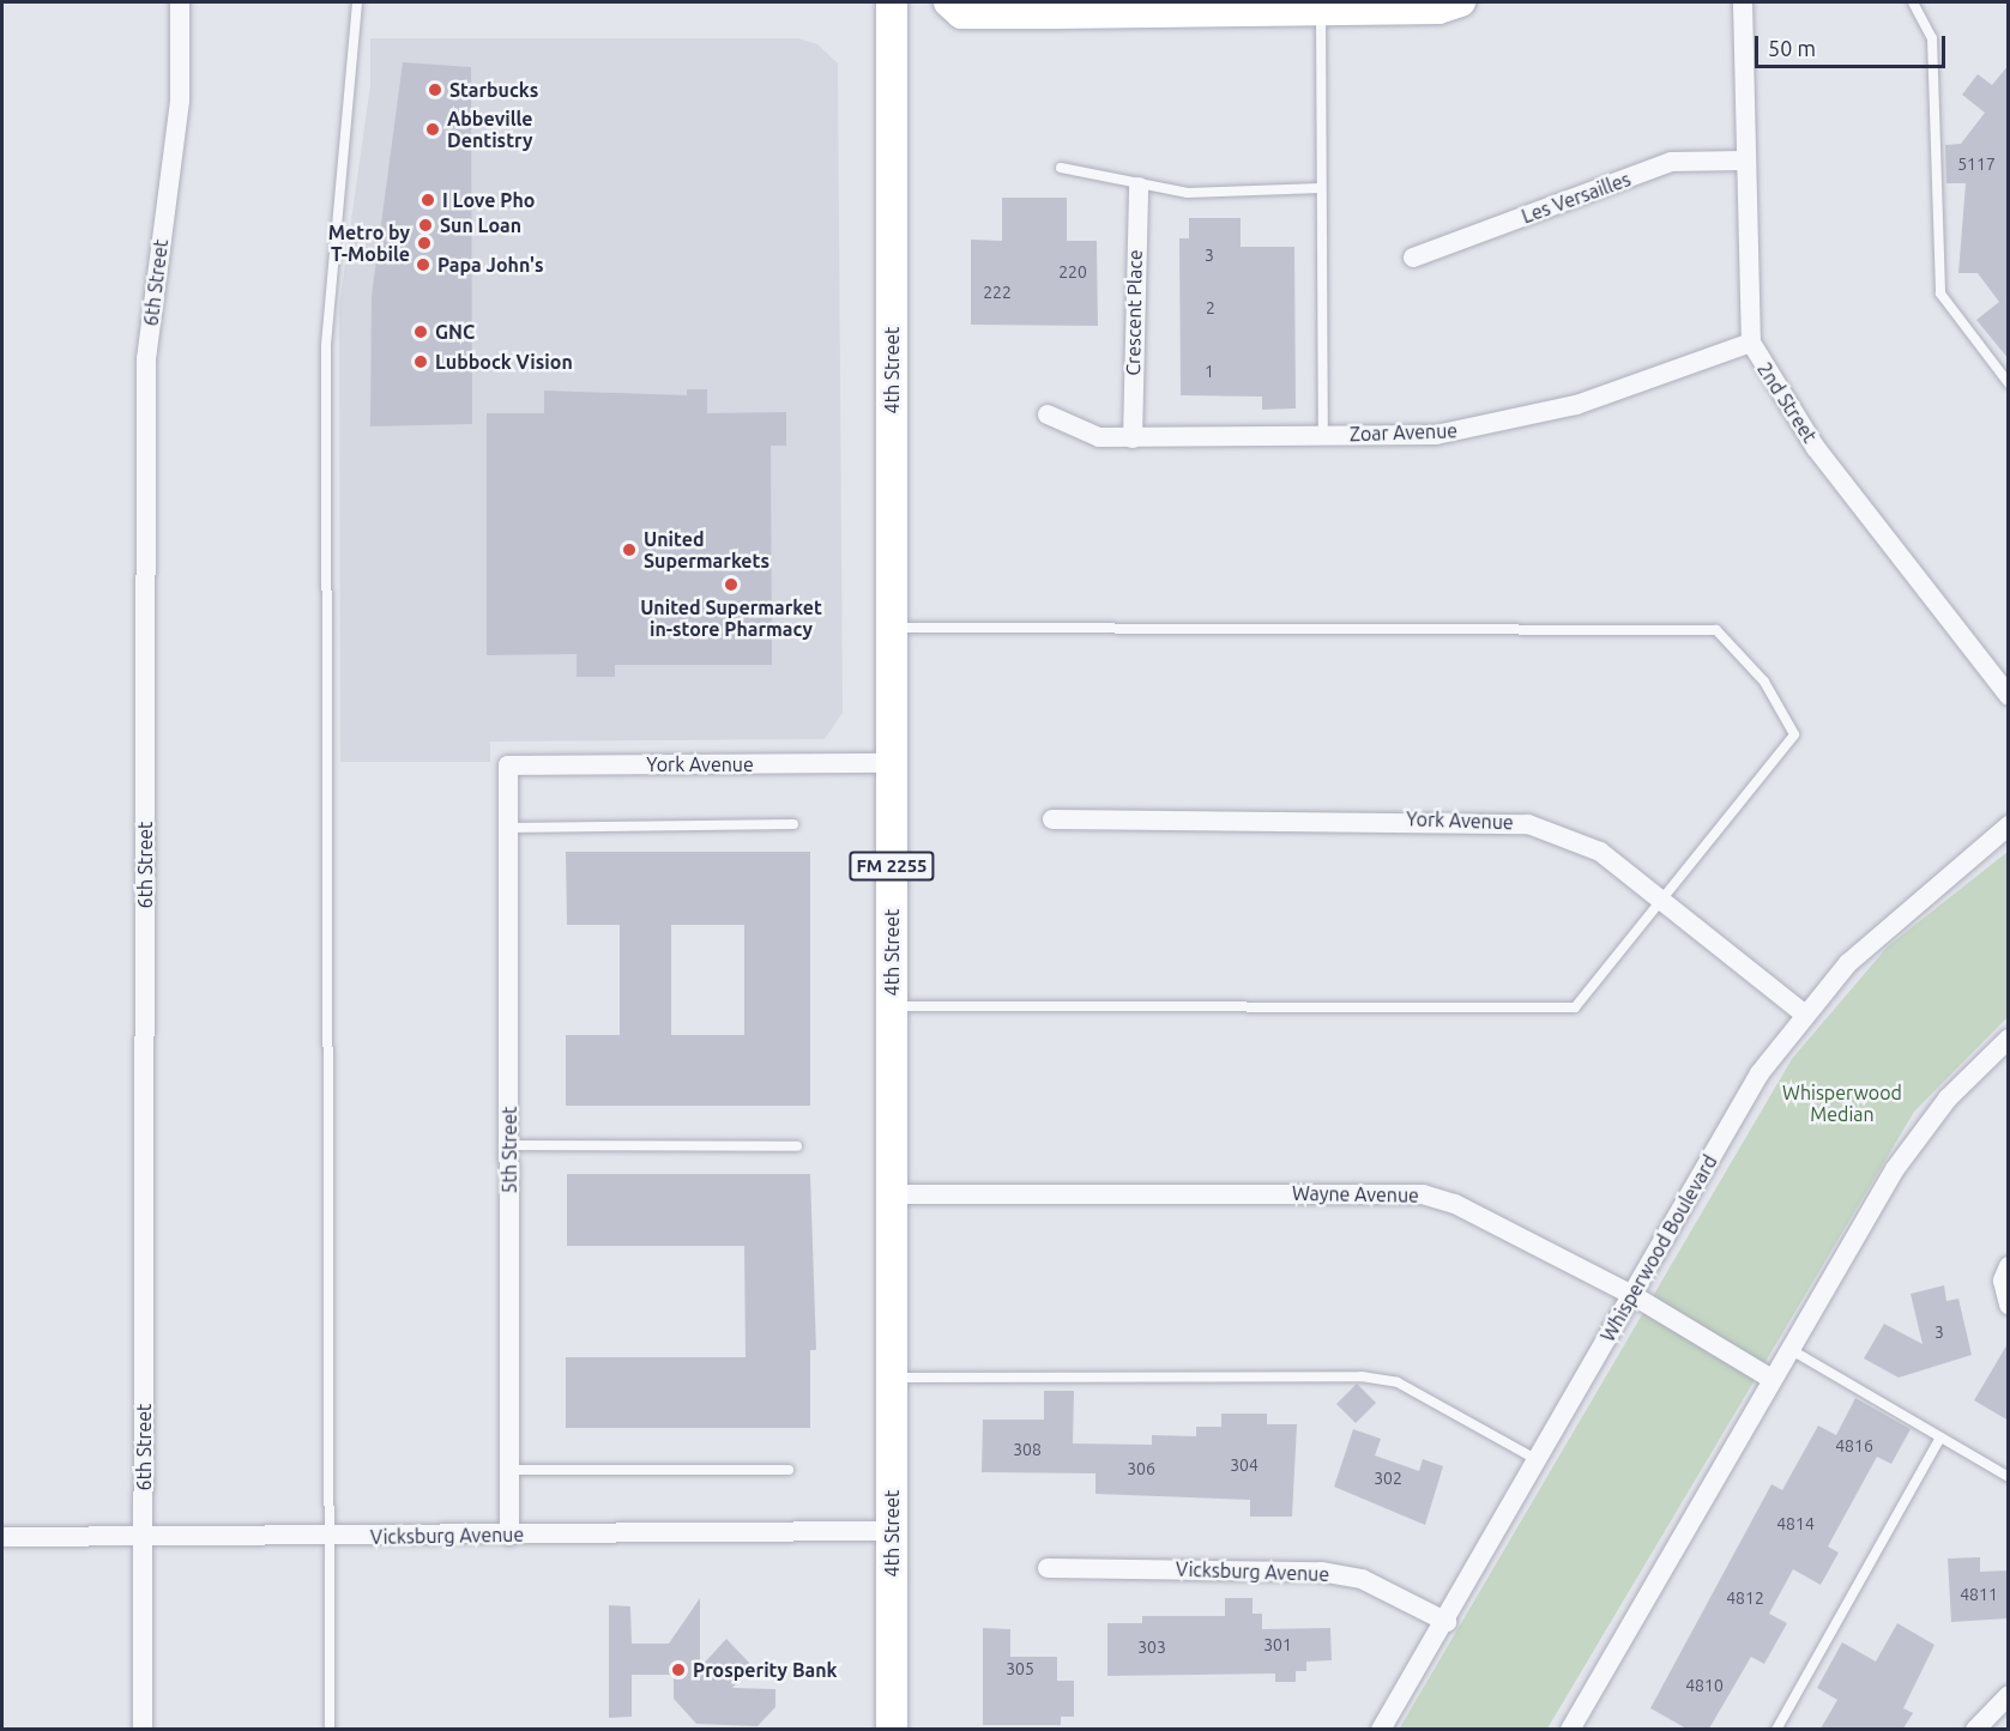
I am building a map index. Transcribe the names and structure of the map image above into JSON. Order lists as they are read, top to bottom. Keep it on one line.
{"streets":{"main road":["4th Street","FM 2255"],"street":["Les Versailles","6th Street","Crescent Place","2nd Street","Zoar Avenue","York Avenue","5th Street","Wayne Avenue","Whisperwood Boulevard","Vicksburg Avenue"]},"crossings":[["Les Versailles","2nd Street"],["6th Street","Vicksburg Avenue"],["Crescent Place","Zoar Avenue"],["4th Street","York Avenue"],["4th Street","Wayne Avenue"],["4th Street","Vicksburg Avenue"],["2nd Street","Zoar Avenue"],["York Avenue","5th Street"],["York Avenue","Whisperwood Boulevard"],["5th Street","Vicksburg Avenue"],["Wayne Avenue","Whisperwood Boulevard"],["Whisperwood Boulevard","Vicksburg Avenue"]],"parks":["Whisperwood Median"],"places":["Starbucks","Abbeville Dentistry","I Love Pho","Sun Loan","Metro by T-Mobile","Papa John's","GNC","Lubbock Vision","United Supermarkets","United Supermarket in-store Pharmacy","Prosperity Bank"],"house_numbers":["5117","3","220","222","2","1","3","4816","308","304","306","302","4814","4811","4812","301","303","305","4810"],"scale_bar":"50 m"}
